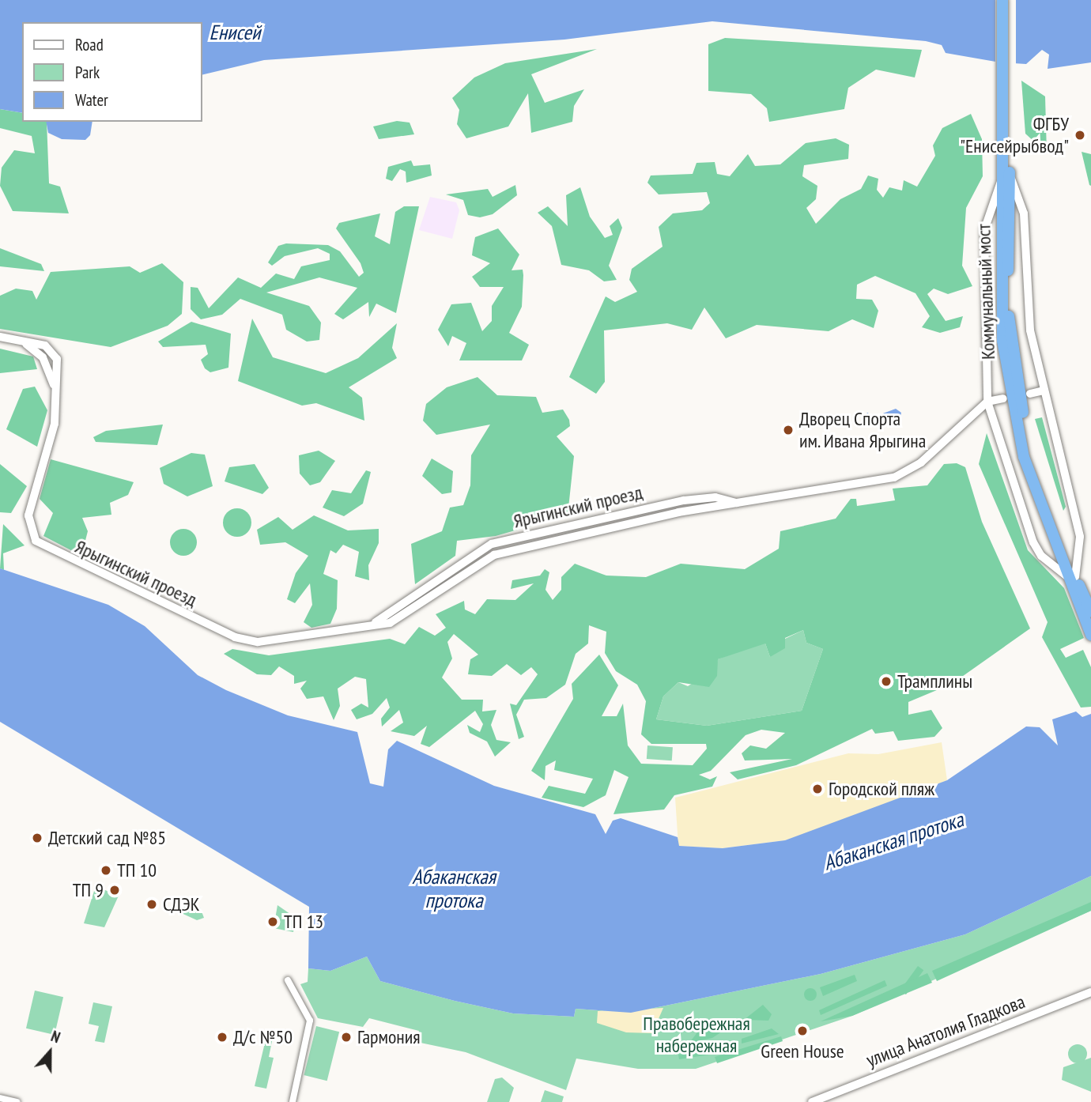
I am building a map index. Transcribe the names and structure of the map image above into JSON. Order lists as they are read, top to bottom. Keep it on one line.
{"streets":{"highway":["Коммунальный мост"],"main road":["Ярыгинский проезд","улица Анатолия Гладкова"]},"water":["Енисей","Абаканская протока"],"parks":["Правобережная набережная"],"places":["ФГБУ \"Енисейрыбвод\"","Дворец Спорта им. Ивана Ярыгина","Трамплины","Городской пляж","Детский сад №85","ТП 10","ТП 9","СДЭК","ТП 13","Green House","Д/с №50","Гармония"],"legend":["Road","Park","Water"],"north":"top"}
